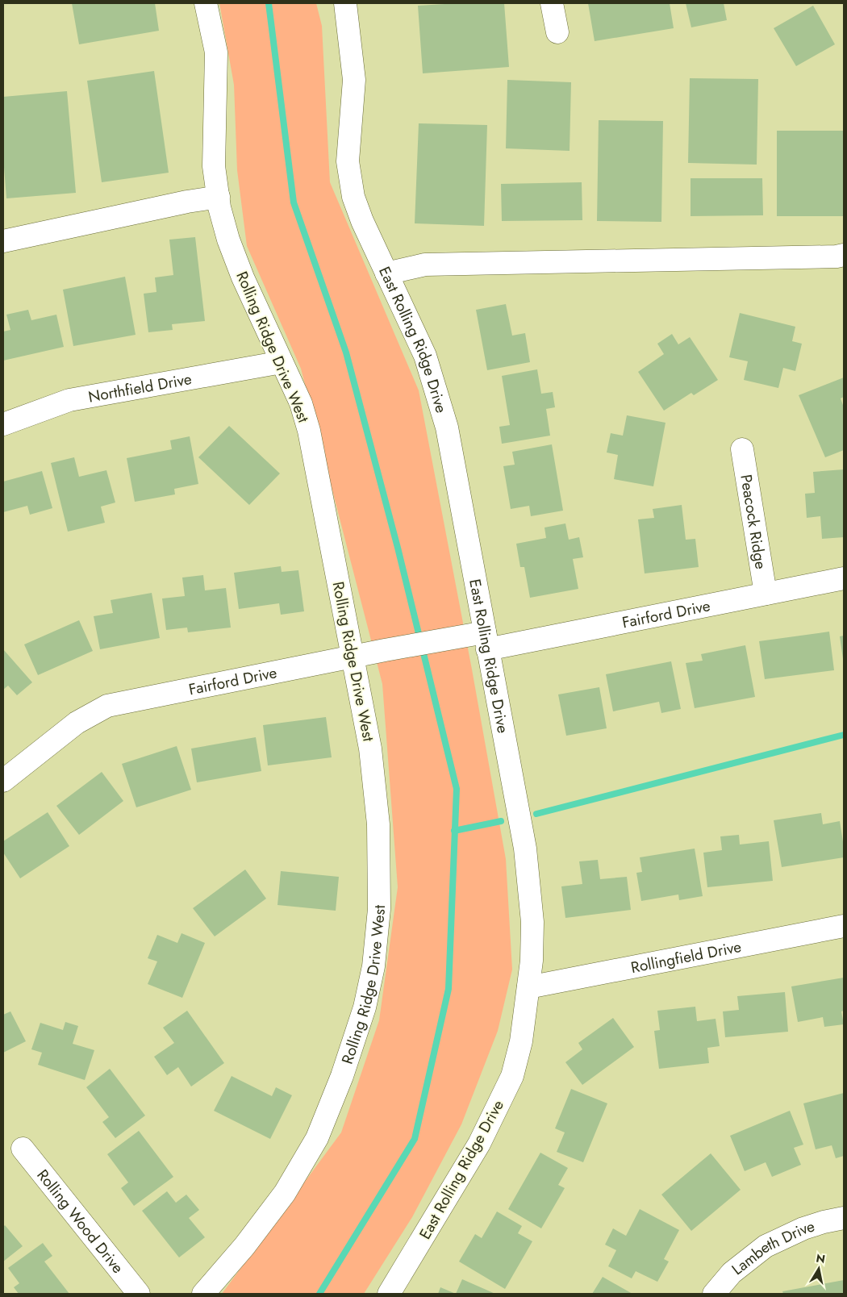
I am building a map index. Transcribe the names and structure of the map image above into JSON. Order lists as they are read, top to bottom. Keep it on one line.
{"streets":{"street":["East Rolling Ridge Drive","Rolling Ridge Drive West","Northfield Drive","Peacock Ridge","Fairford Drive","Rollingfield Drive","Rolling Wood Drive","Lambeth Drive"]},"crossings":[["East Rolling Ridge Drive","Fairford Drive"],["East Rolling Ridge Drive","Rollingfield Drive"],["Rolling Ridge Drive West","Northfield Drive"],["Rolling Ridge Drive West","Fairford Drive"],["Peacock Ridge","Fairford Drive"]],"north":"top"}
